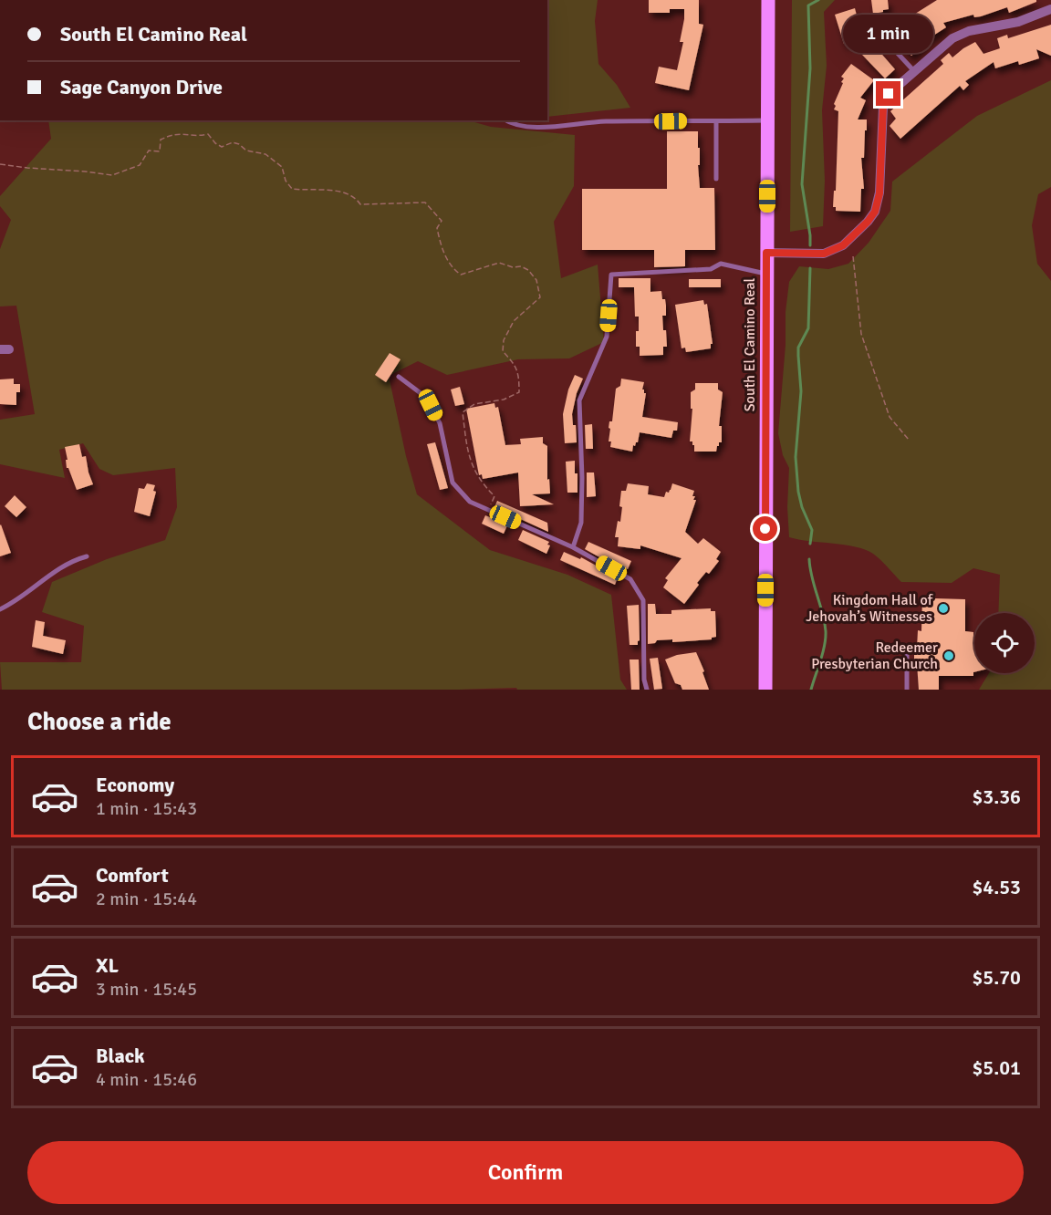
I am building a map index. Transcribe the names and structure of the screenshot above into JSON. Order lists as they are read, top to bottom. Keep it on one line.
{"streets":{"main road":["South El Camino Real"]},"places":["Kingdom Hall of Jehovah’s Witnesses","Redeemer Presbyterian Church"],"page":{"banner":["South El Camino Real","Sage Canyon Drive"],"bubble":"1 min","heading":"Choose a ride","list":[{"name":"Economy","note":"1 min · 15:43","value":"$3.36"},{"name":"Comfort","note":"2 min · 15:44","value":"$4.53"},{"name":"XL","note":"3 min · 15:45","value":"$5.70"},{"name":"Black","note":"4 min · 15:46","value":"$5.01"}],"buttons":"Confirm"}}
